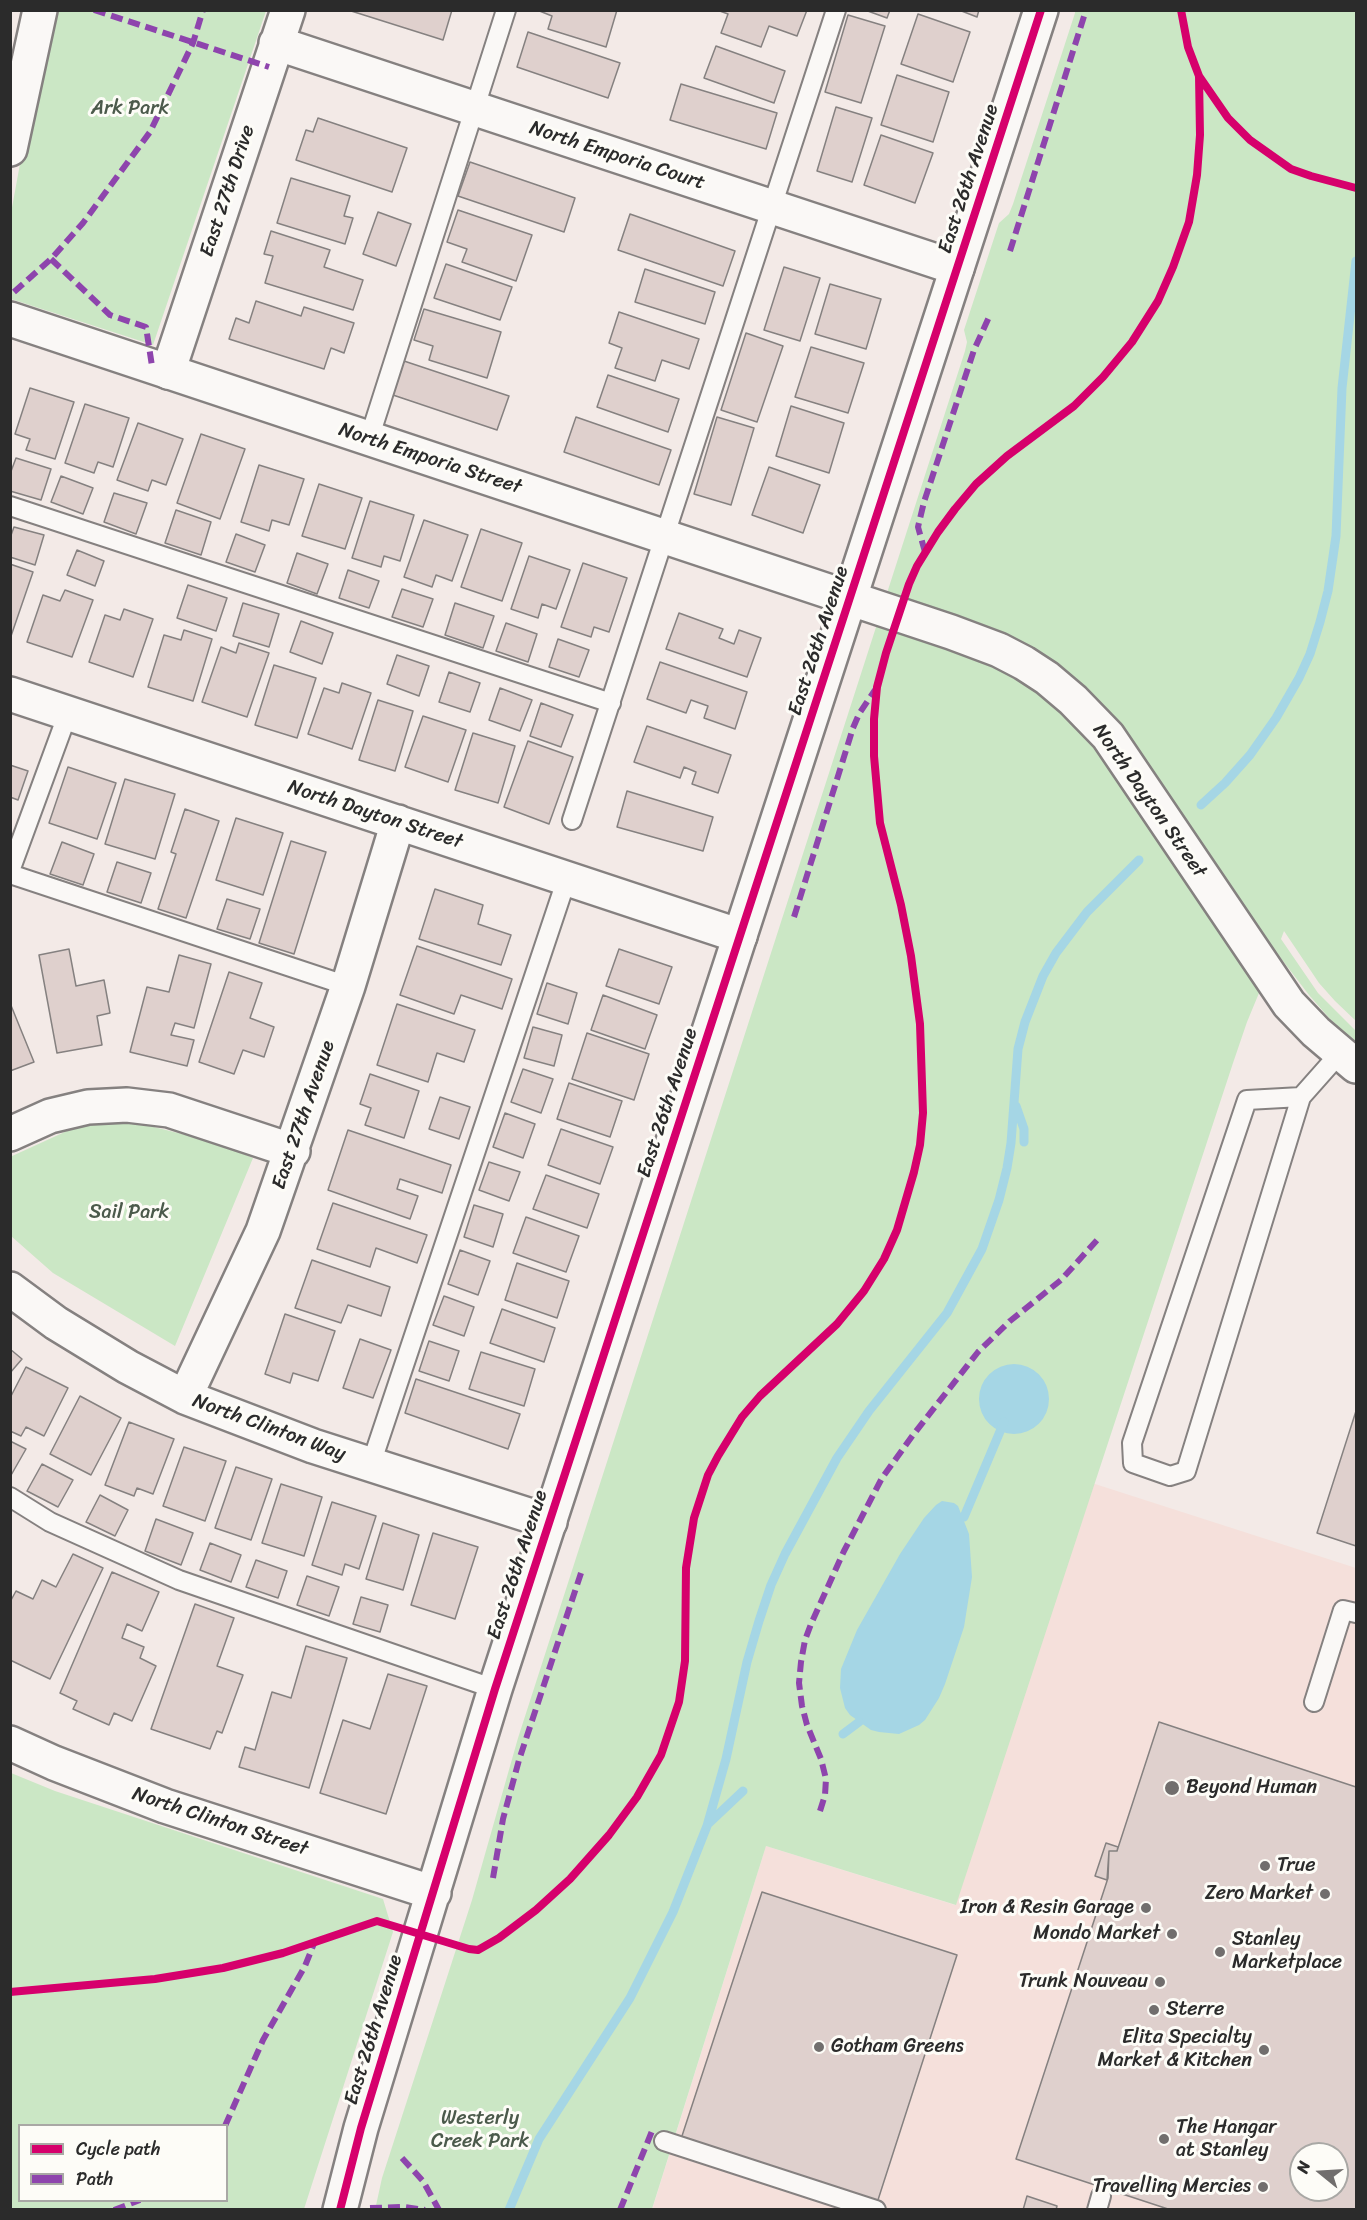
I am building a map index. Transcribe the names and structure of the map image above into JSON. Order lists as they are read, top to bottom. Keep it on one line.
{"streets":{"street":["North Emporia Court","East 26th Avenue","East 27th Drive","North Emporia Street","North Dayton Street","East 27th Avenue","North Clinton Way","North Clinton Street"]},"crossings":[["North Emporia Court","East 26th Avenue"],["North Emporia Court","East 27th Drive"],["East 26th Avenue","North Emporia Street"],["East 26th Avenue","North Dayton Street"],["East 26th Avenue","North Clinton Way"],["East 26th Avenue","North Clinton Street"],["East 27th Drive","North Emporia Street"],["North Emporia Street","North Dayton Street"],["North Dayton Street","East 27th Avenue"],["East 27th Avenue","North Clinton Way"]],"parks":["Ark Park","Sail Park","Westerly Creek Park"],"places":["Beyond Human","True","Zero Market","Iron & Resin Garage","Mondo Market","Stanley Marketplace","Trunk Nouveau","Sterre","Gotham Greens","Elita Specialty Market & Kitchen","The Hangar at Stanley","Travelling Mercies"],"legend":["Cycle path","Path"],"north":"left"}
